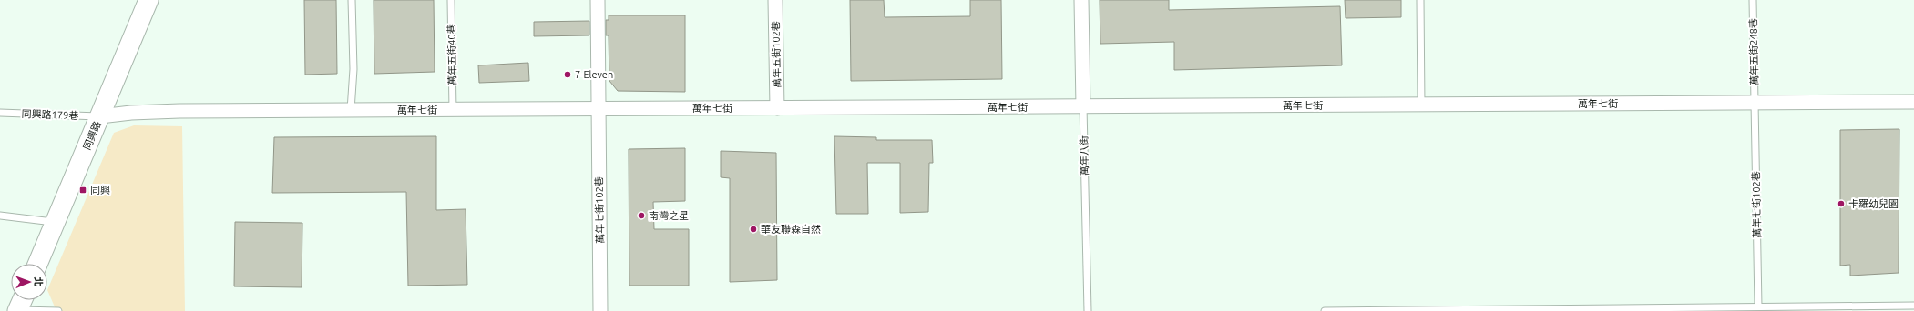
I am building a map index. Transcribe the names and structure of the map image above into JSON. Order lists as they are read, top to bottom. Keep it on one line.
{"streets":{"street":["萬年五街102巷","萬年七街","同興路","萬年八街","萬年七街102巷"],"lane":["萬年五街248巷","萬年五街40巷","同興路179巷"]},"crossings":[["萬年五街248巷","萬年七街"],["萬年五街248巷","萬年七街102巷"],["萬年五街40巷","萬年七街"],["萬年五街102巷","萬年七街"],["萬年七街","同興路179巷"],["萬年七街","同興路"],["萬年七街","萬年八街"],["萬年七街","萬年七街102巷"],["同興路179巷","同興路"]],"places":{"other":["7-Eleven","卡羅幼兒園","南灣之星","華友聯森自然"],"transit":["同興"]},"north":"right"}
